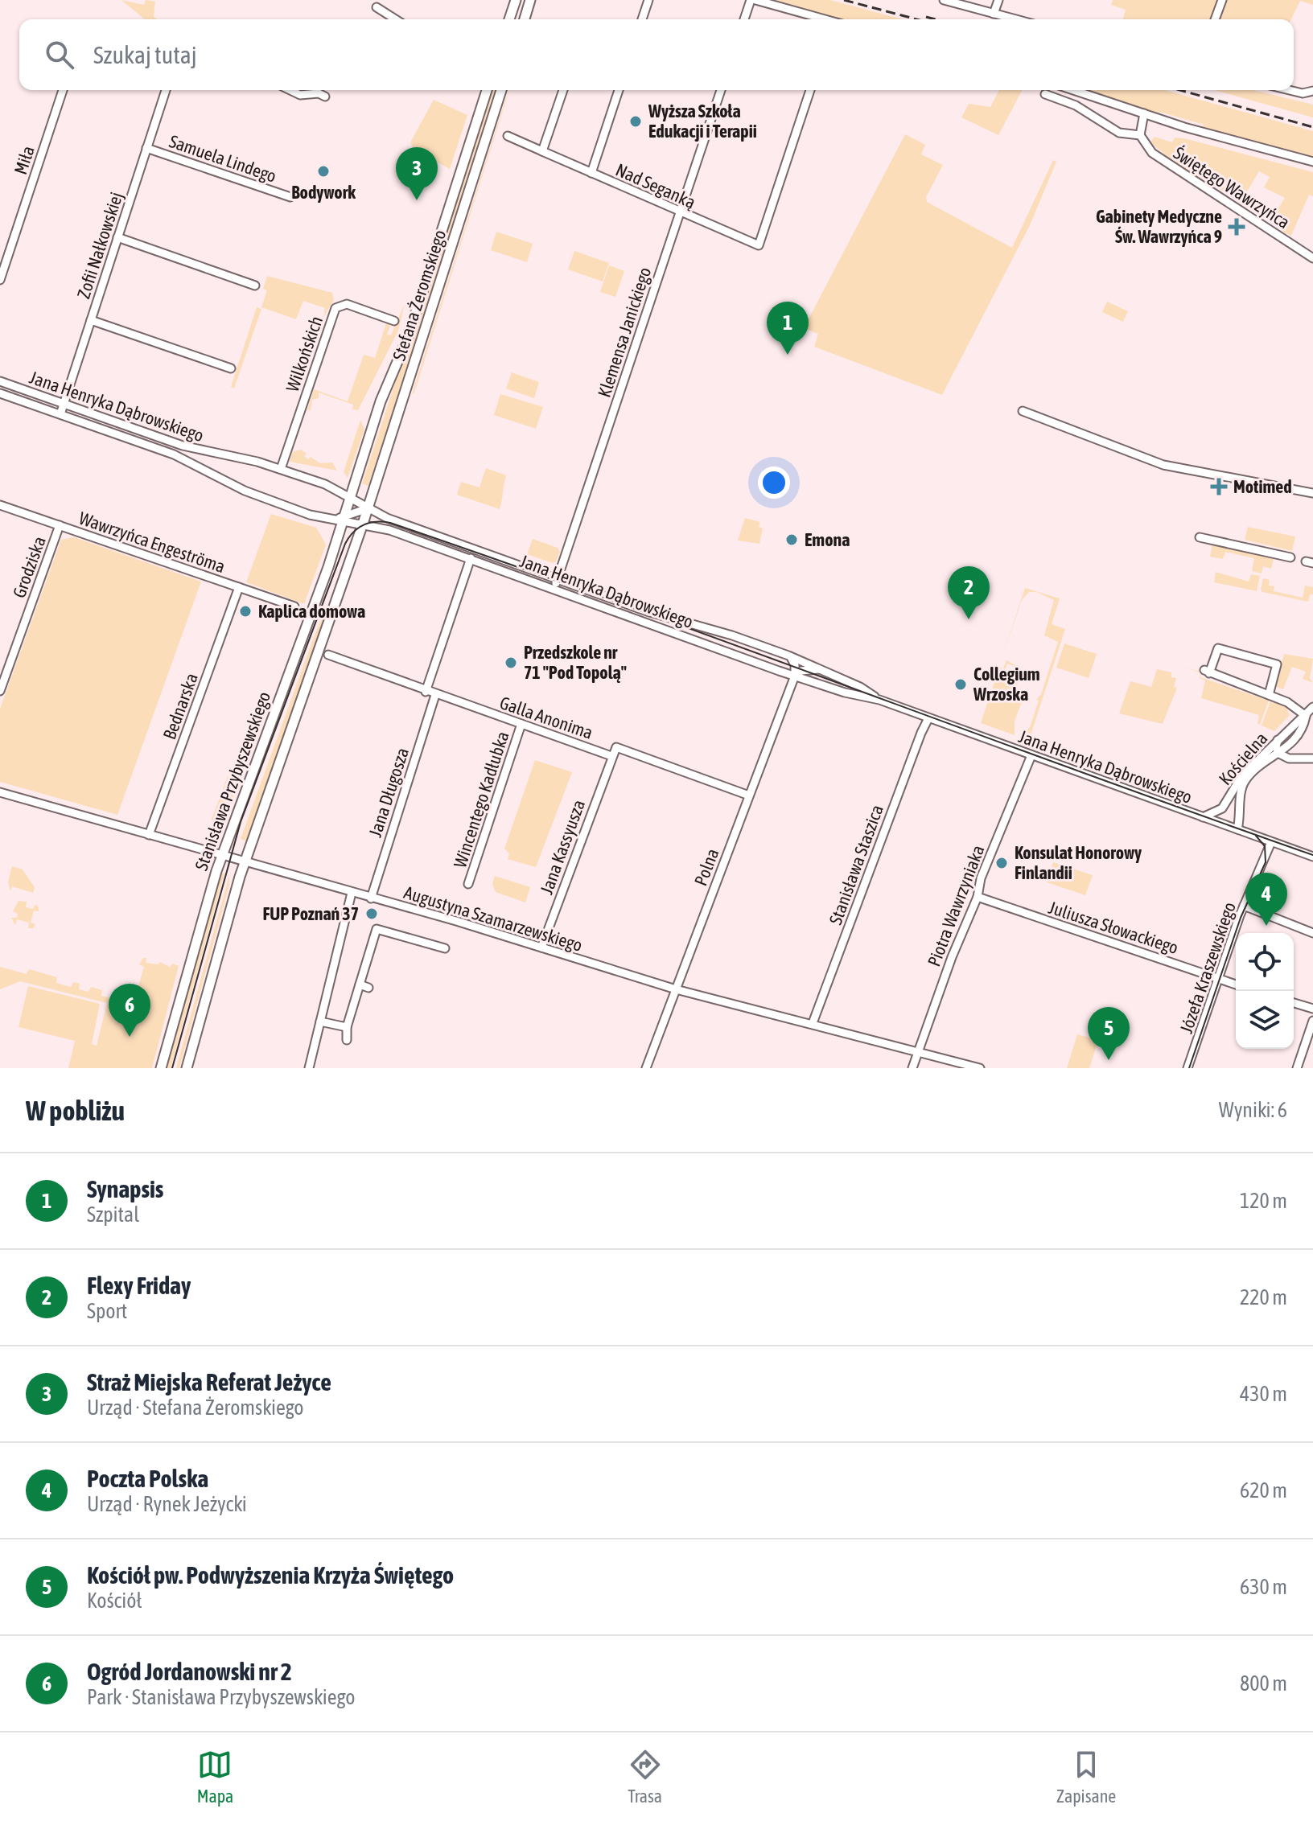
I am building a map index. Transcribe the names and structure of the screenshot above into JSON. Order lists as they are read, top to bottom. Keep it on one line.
{"streets":{"main road":["Stefana Żeromskiego","Stanisława Przybyszewskiego"],"street":["Samuela Lindego","Miła","Nad Seganką","Świętego Wawrzyńca","Zofii Nałkowskiej","Klemensa Janickiego","Wilkońskich","Jana Henryka Dąbrowskiego","Wawrzyńca Engeströma","Grodziska","Bednarska","Galla Anonima","Kościelna","Jana Długosza","Wincentego Kadłubka","Jana Kassyusza","Stanisława Staszica","Polna","Piotra Wawrzyniaka","Augustyna Szamarzewskiego","Juliusza Słowackiego","Józefa Kraszewskiego"]},"crossings":[["Samuela Lindego","Zofii Nałkowskiej"],["Nad Seganką","Klemensa Janickiego"],["Zofii Nałkowskiej","Jana Henryka Dąbrowskiego"],["Stefana Żeromskiego","Jana Henryka Dąbrowskiego"],["Stefana Żeromskiego","Stanisława Przybyszewskiego"],["Klemensa Janickiego","Jana Henryka Dąbrowskiego"],["Wilkońskich","Jana Henryka Dąbrowskiego"],["Jana Henryka Dąbrowskiego","Kościelna"],["Jana Henryka Dąbrowskiego","Stanisława Przybyszewskiego"],["Jana Henryka Dąbrowskiego","Stanisława Staszica"],["Jana Henryka Dąbrowskiego","Polna"],["Jana Henryka Dąbrowskiego","Piotra Wawrzyniaka"],["Jana Henryka Dąbrowskiego","Józefa Kraszewskiego"],["Wawrzyńca Engeströma","Grodziska"],["Wawrzyńca Engeströma","Bednarska"],["Bednarska","Augustyna Szamarzewskiego"],["Galla Anonima","Jana Długosza"],["Galla Anonima","Wincentego Kadłubka"],["Galla Anonima","Jana Kassyusza"],["Galla Anonima","Polna"],["Stanisława Przybyszewskiego","Augustyna Szamarzewskiego"],["Jana Długosza","Augustyna Szamarzewskiego"],["Jana Kassyusza","Augustyna Szamarzewskiego"],["Stanisława Staszica","Augustyna Szamarzewskiego"],["Polna","Augustyna Szamarzewskiego"],["Piotra Wawrzyniaka","Augustyna Szamarzewskiego"],["Piotra Wawrzyniaka","Juliusza Słowackiego"],["Juliusza Słowackiego","Józefa Kraszewskiego"]],"places":{"other":["Wyższa Szkoła Edukacji i Terapii","Bodywork","Emona","Kaplica domowa","Przedszkole nr 71 \"Pod Topolą\"","Collegium Wrzoska","Konsulat Honorowy Finlandii","FUP Poznań 37"],"health":["Gabinety Medyczne Św. Wawrzyńca 9","Motimed"]},"page":{"search":"Szukaj tutaj","pins":["3","1","2","4","6","5"],"heading":["W pobliżu","Wyniki: 6"],"list":[{"mark":"1","name":"Synapsis","note":"Szpital","value":"120 m"},{"mark":"2","name":"Flexy Friday","note":"Sport","value":"220 m"},{"mark":"3","name":"Straż Miejska Referat Jeżyce","note":"Urząd · Stefana Żeromskiego","value":"430 m"},{"mark":"4","name":"Poczta Polska","note":"Urząd · Rynek Jeżycki","value":"620 m"},{"mark":"5","name":"Kościół pw. Podwyższenia Krzyża Świętego","note":"Kościół","value":"630 m"},{"mark":"6","name":"Ogród Jordanowski nr 2","note":"Park · Stanisława Przybyszewskiego","value":"800 m"}],"nav":["Mapa","Trasa","Zapisane"]}}
